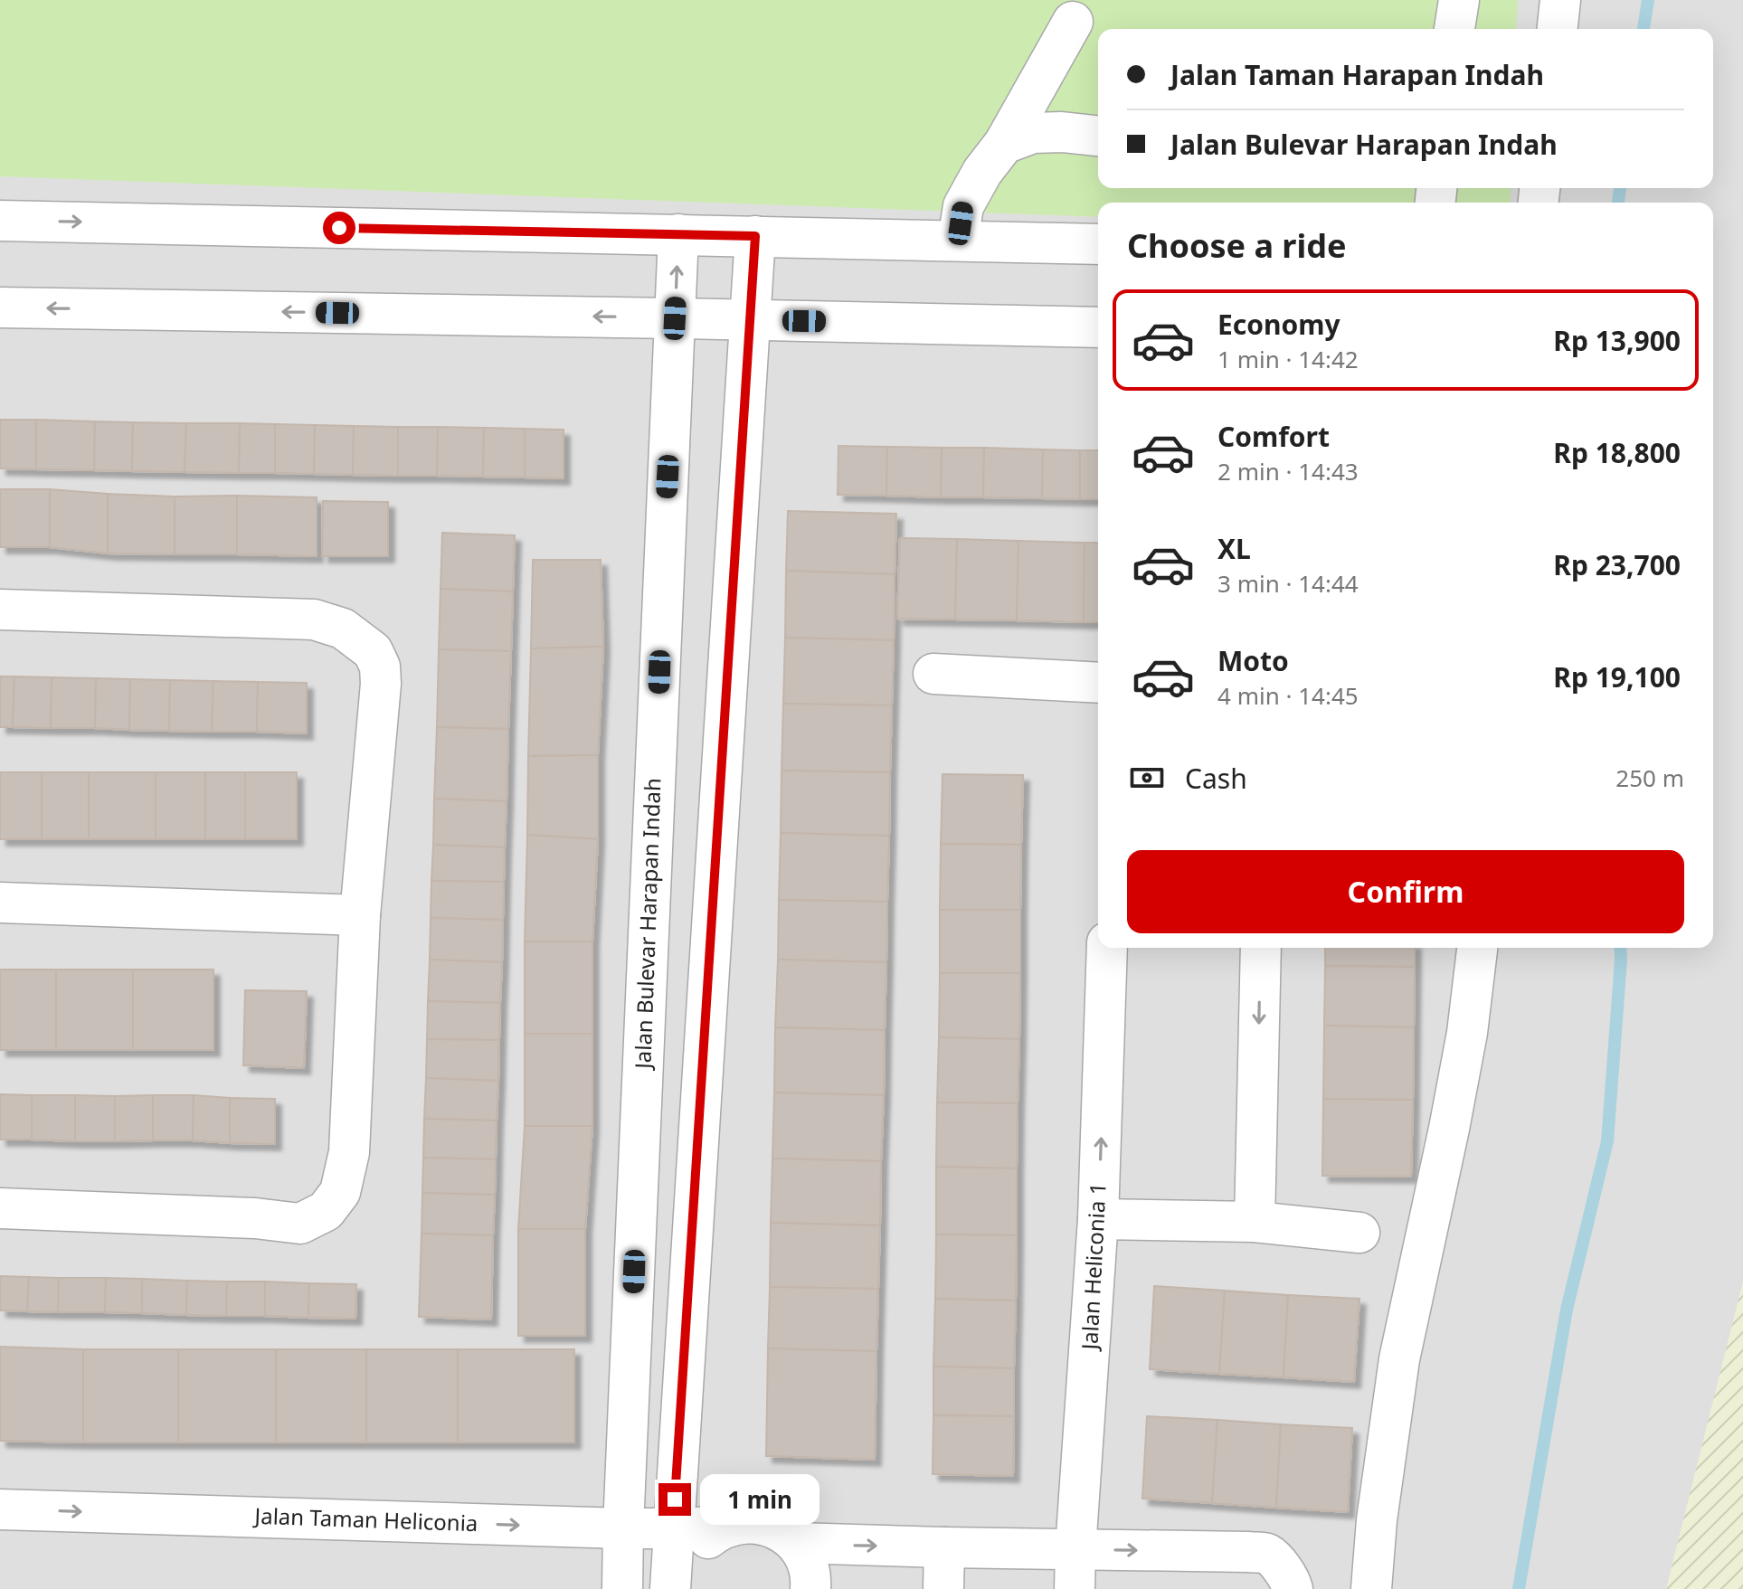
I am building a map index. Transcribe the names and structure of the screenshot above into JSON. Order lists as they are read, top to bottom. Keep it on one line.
{"streets":{"street":["Jalan Bulevar Harapan Indah","Jalan Heliconia 1","Jalan Taman Heliconia"]},"crossings":[["Jalan Bulevar Harapan Indah","Jalan Taman Heliconia"]],"one_way":["Jalan Taman Heliconia"],"page":{"banner":["Jalan Taman Harapan Indah","Jalan Bulevar Harapan Indah"],"heading":"Choose a ride","list":[{"name":"Economy","note":"1 min · 14:42","value":"Rp 13,900"},{"name":"Comfort","note":"2 min · 14:43","value":"Rp 18,800"},{"name":"XL","note":"3 min · 14:44","value":"Rp 23,700"},{"name":"Moto","note":"4 min · 14:45","value":"Rp 19,100"}],"pay":["Cash","250 m"],"buttons":"Confirm","bubble":"1 min"}}
